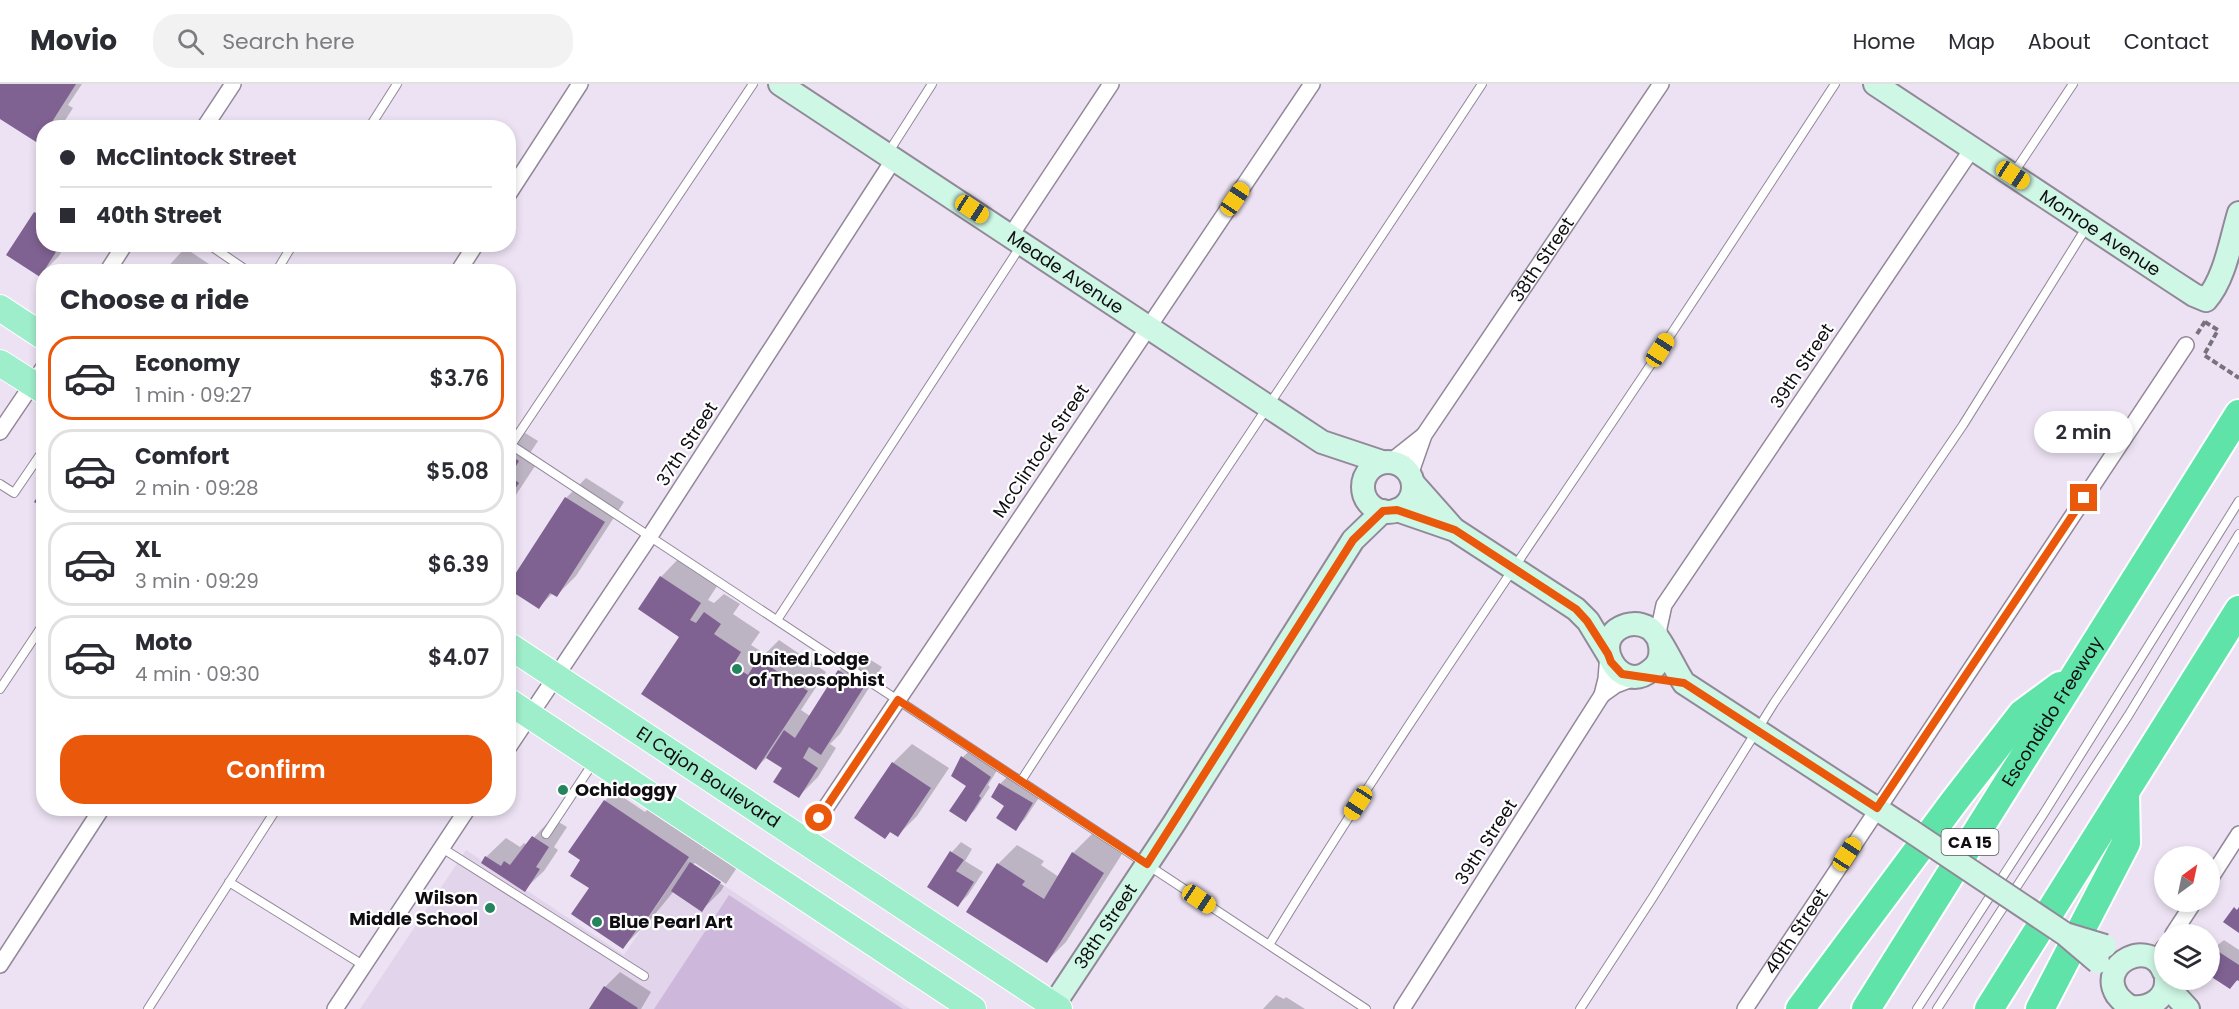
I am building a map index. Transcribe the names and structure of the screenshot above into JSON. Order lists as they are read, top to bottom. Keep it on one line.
{"streets":{"highway":["Escondido Freeway","CA 15"],"main road":["Monroe Avenue","38th Street","Meade Avenue","El Cajon Boulevard"],"street":["39th Street","37th Street","McClintock Street","40th Street"]},"crossings":[["Monroe Avenue","39th Street"],["38th Street","Meade Avenue"],["38th Street","El Cajon Boulevard"],["Meade Avenue","39th Street"],["Meade Avenue","37th Street"],["Meade Avenue","McClintock Street"],["Meade Avenue","40th Street"],["37th Street","El Cajon Boulevard"],["McClintock Street","El Cajon Boulevard"]],"places":["United Lodge of Theosophist","Ochidoggy","Wilson Middle School","Blue Pearl Art"],"north":"top right","page":{"header":"Movio","search":"Search here","nav":["Home","Map","About","Contact"],"banner":["McClintock Street","40th Street"],"heading":"Choose a ride","list":[{"name":"Economy","note":"1 min · 09:27","value":"$3.76"},{"name":"Comfort","note":"2 min · 09:28","value":"$5.08"},{"name":"XL","note":"3 min · 09:29","value":"$6.39"},{"name":"Moto","note":"4 min · 09:30","value":"$4.07"}],"bubble":"2 min","buttons":"Confirm"}}
